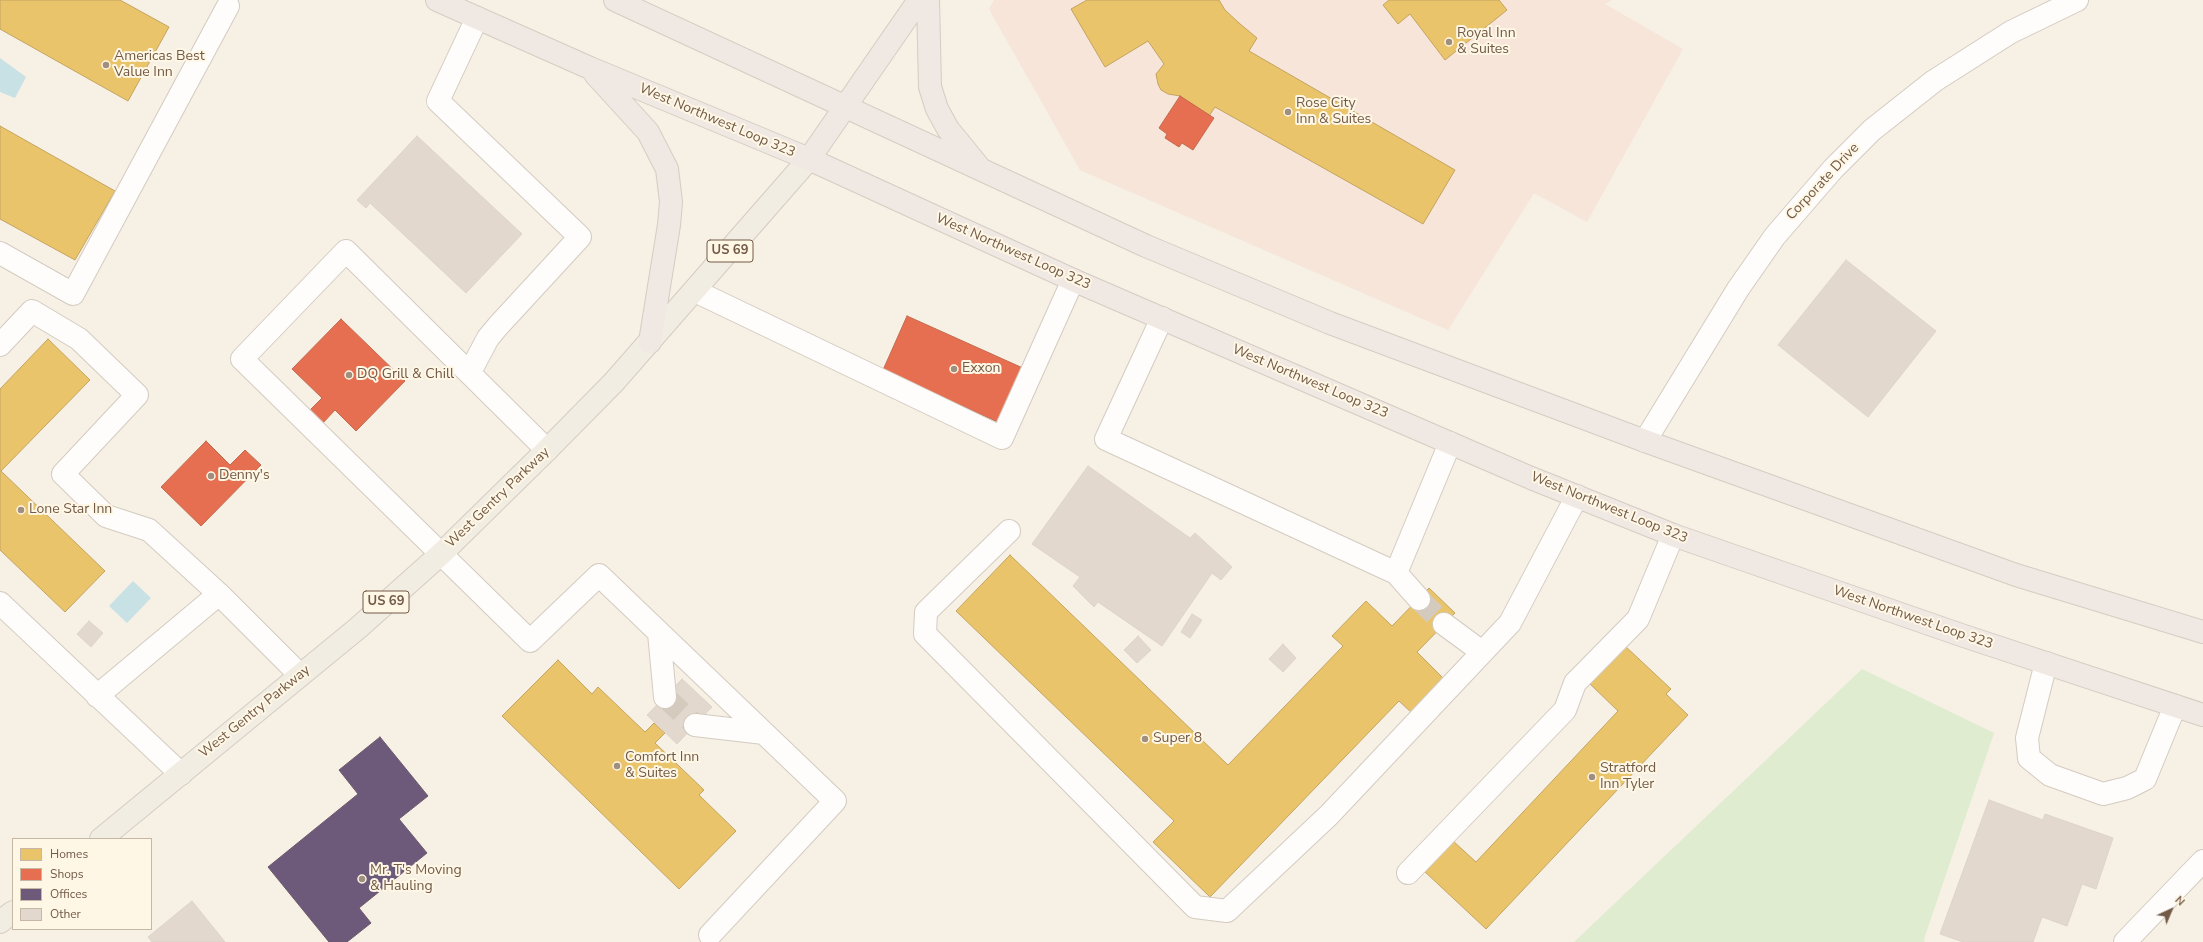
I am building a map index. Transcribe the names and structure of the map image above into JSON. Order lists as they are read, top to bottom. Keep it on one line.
{"streets":{"highway":["West Northwest Loop 323","US 69","West Gentry Parkway"],"street":["Corporate Drive"]},"crossings":[["West Northwest Loop 323","West Gentry Parkway"],["US 69","West Gentry Parkway"]],"places":["Royal Inn & Suites","Americas Best Value Inn","Rose City Inn & Suites","Exxon","DQ Grill & Chill","Denny's","Lone Star Inn","Super 8","Comfort Inn & Suites","Stratford Inn Tyler","Mr. T's Moving & Hauling"],"legend":["Homes","Shops","Offices","Other"],"north":"top right"}
